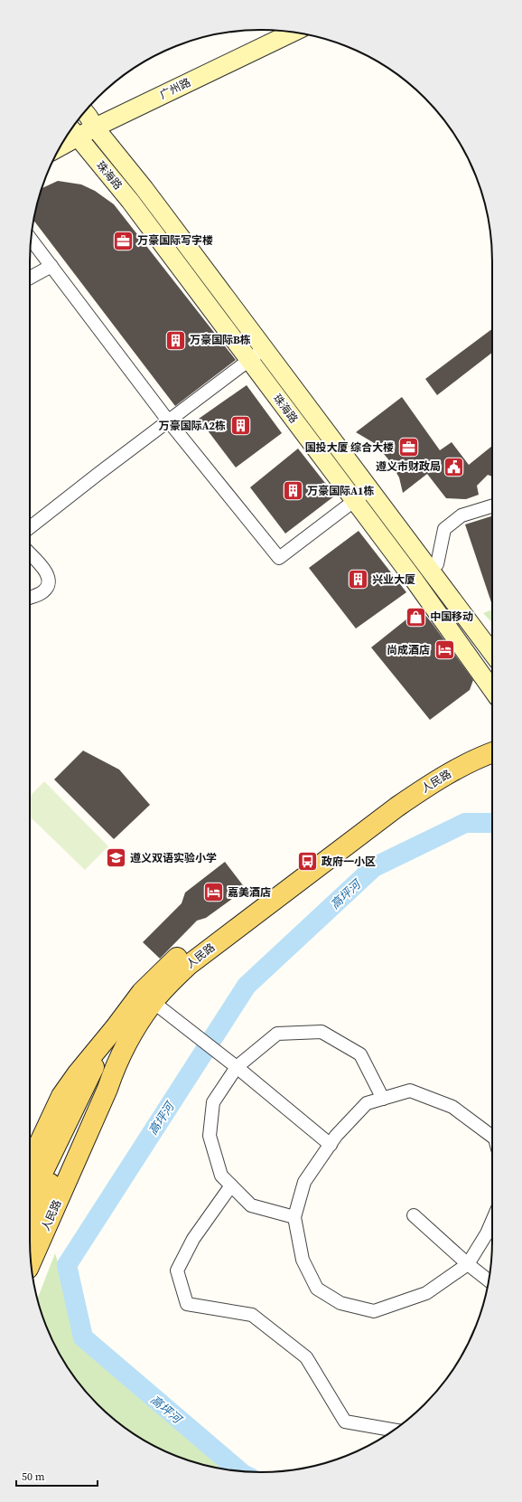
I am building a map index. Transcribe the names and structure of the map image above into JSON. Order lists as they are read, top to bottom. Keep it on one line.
{"streets":{"main road":["人民路"],"street":["广州路","珠海路"]},"crossings":[["广州路","珠海路"]],"water":["高坪河"],"places":{"office":["万豪国际写字楼","国投大厦 综合大楼"],"building":["万豪国际B栋","万豪国际A2栋","万豪国际A1栋","兴业大厦"],"public building":["遵义市财政局"],"shop":["中国移动"],"hotel":["尚成酒店","嘉美酒店"],"school or university":["遵义双语实验小学"],"bus stop":["政府一小区"]},"scale_bar":"50 m"}
